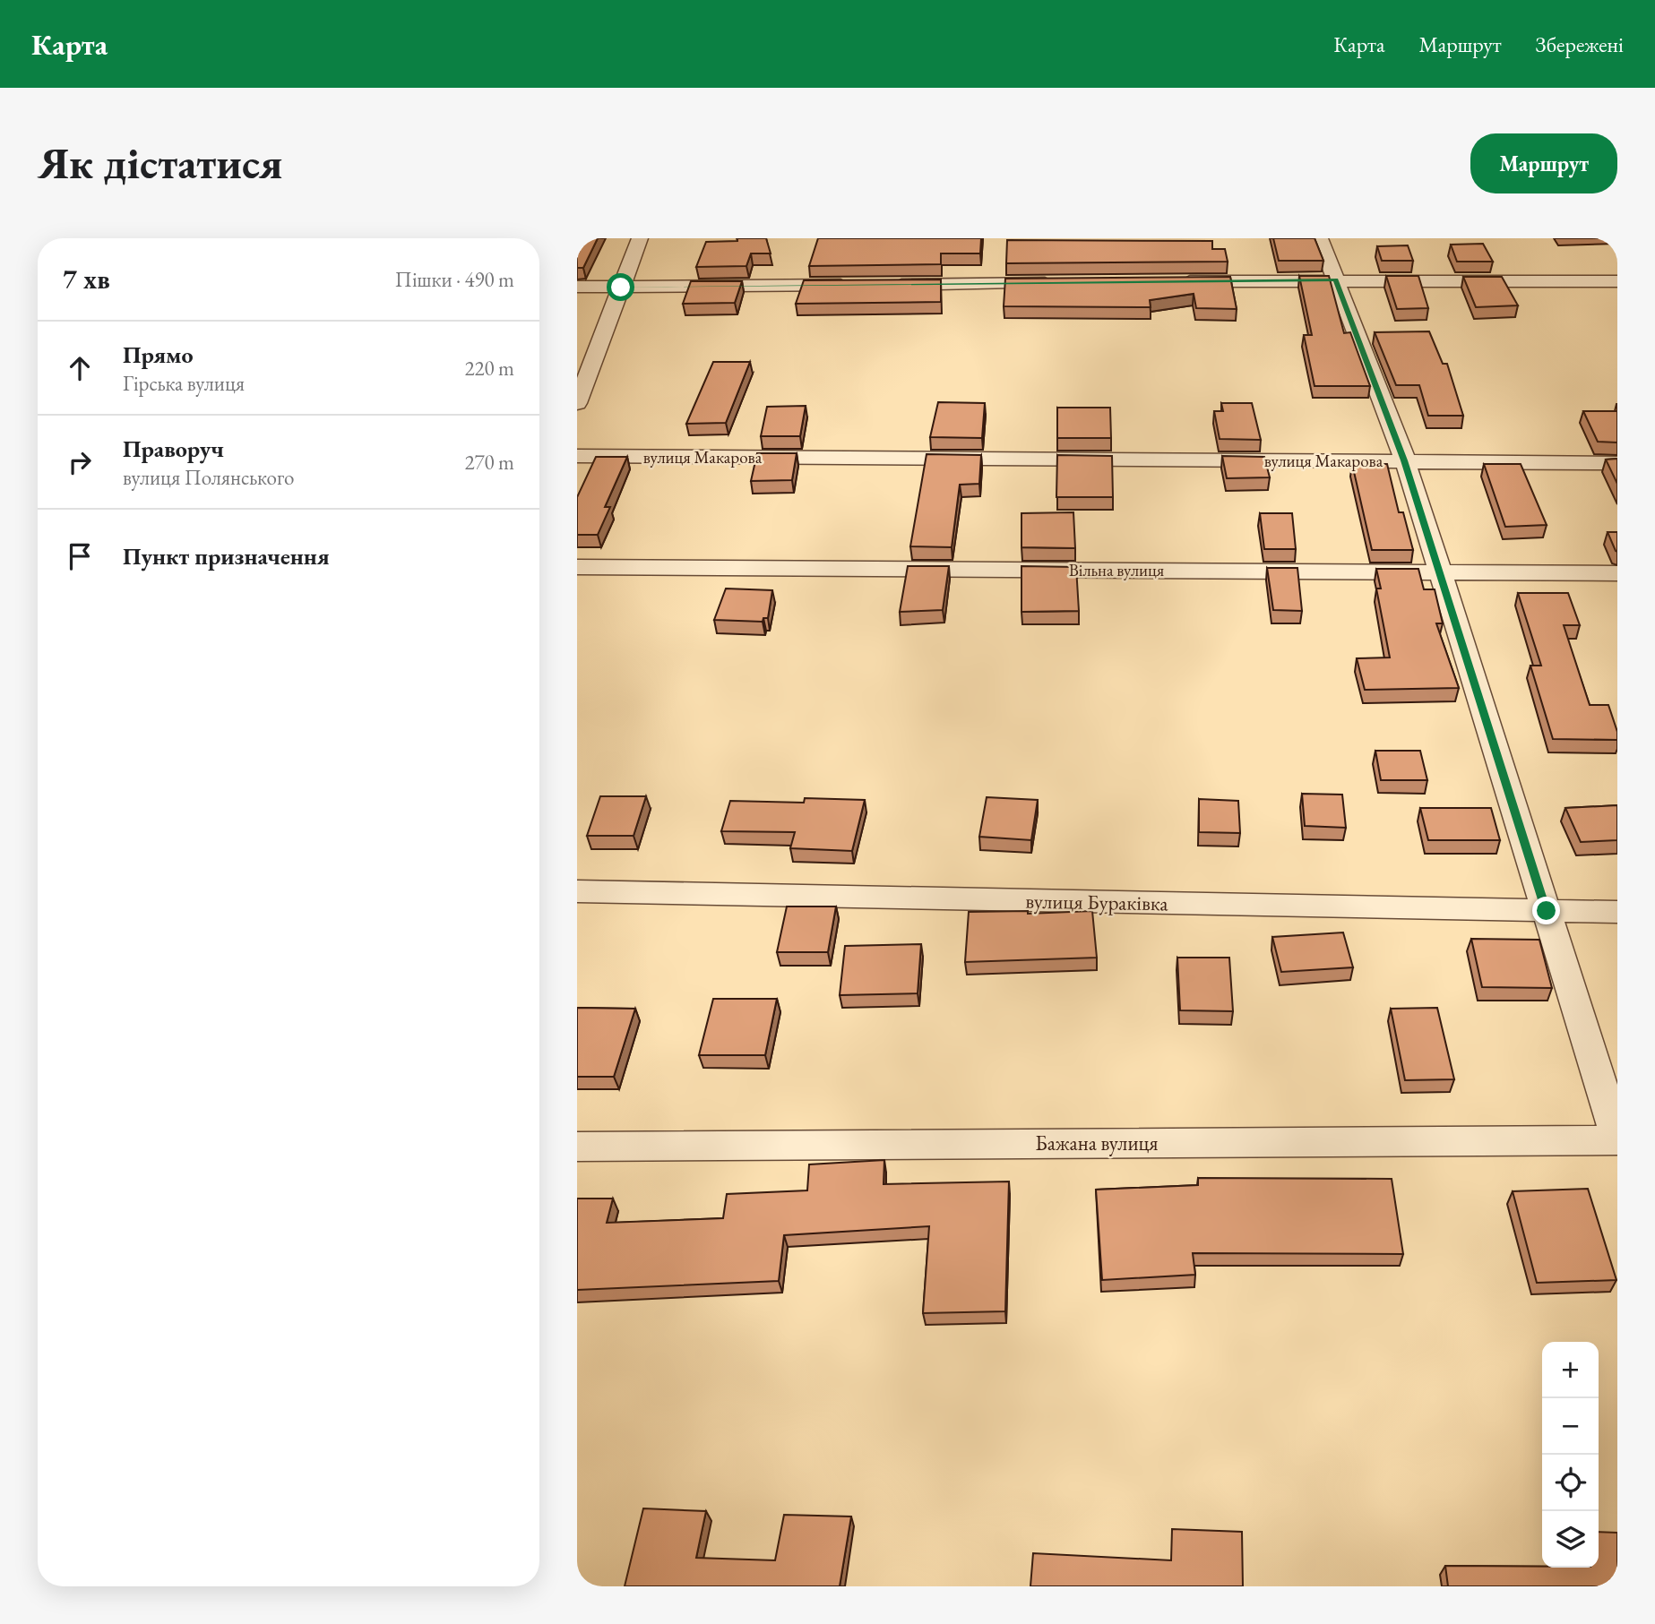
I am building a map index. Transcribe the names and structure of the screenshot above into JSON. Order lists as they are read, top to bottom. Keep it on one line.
{"streets":{"street":["вулиця Макарова","Вільна вулиця","вулиця Бураківка","Бажана вулиця"]},"page":{"header":"Карта","nav":["Карта","Маршрут","Збережені"],"buttons":"Маршрут","title":"Як дістатися","heading":["7 хв","Пішки · 490 m"],"list":[["Прямо","Гірська вулиця","220 m"],["Праворуч","вулиця Полянського","270 m"],"Пункт призначення"],"map_buttons":["+","−"]}}
